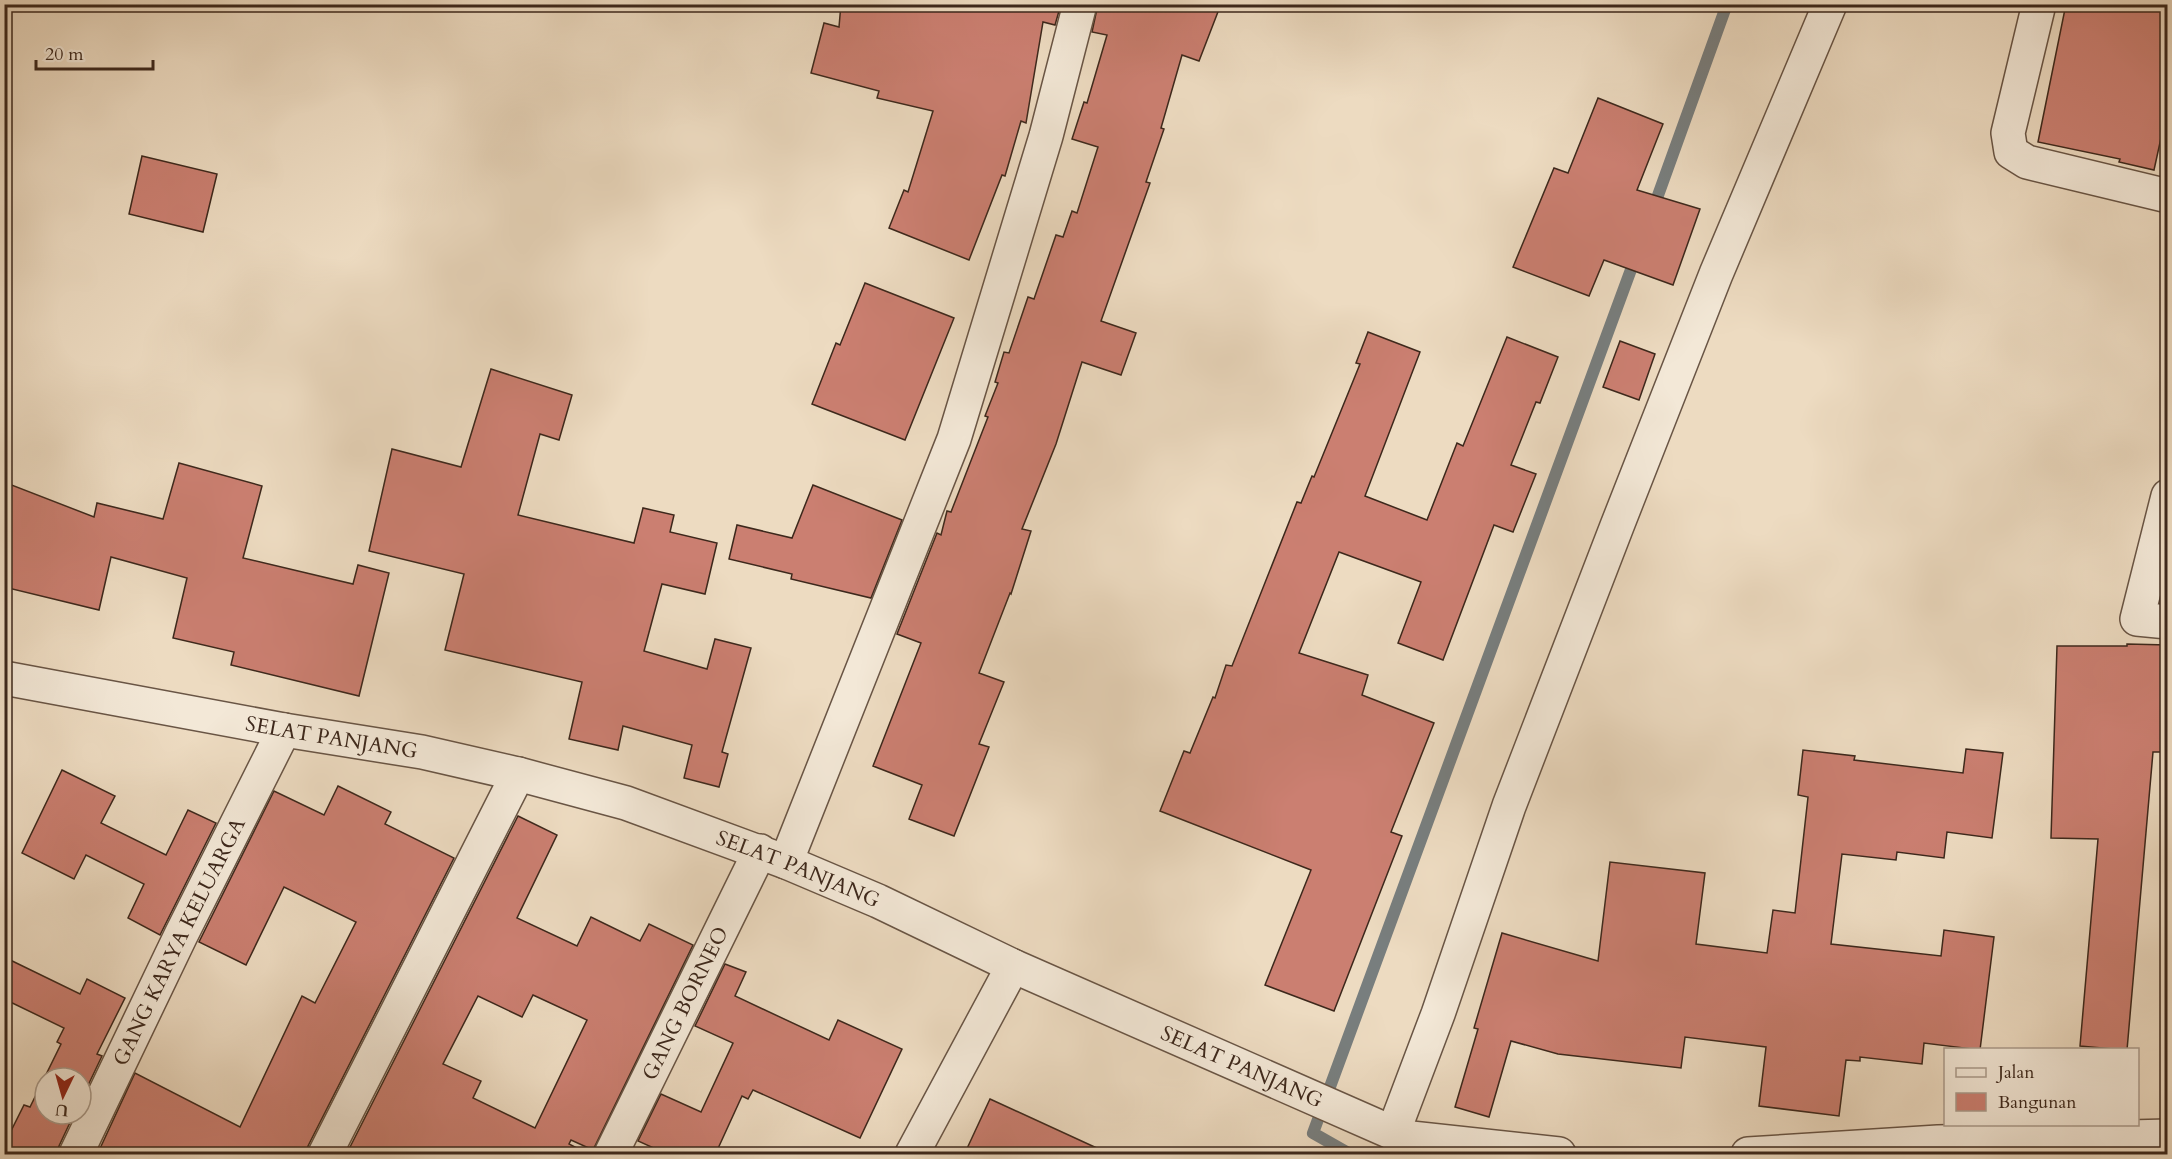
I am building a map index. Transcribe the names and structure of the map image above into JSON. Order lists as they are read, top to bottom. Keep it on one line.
{"streets":{"street":["SELAT PANJANG","GANG KARYA KELUARGA","GANG BORNEO"]},"crossings":[["SELAT PANJANG","GANG KARYA KELUARGA"],["SELAT PANJANG","GANG BORNEO"]],"legend":["Jalan","Bangunan"],"scale_bar":"20 m","north":"bottom"}
